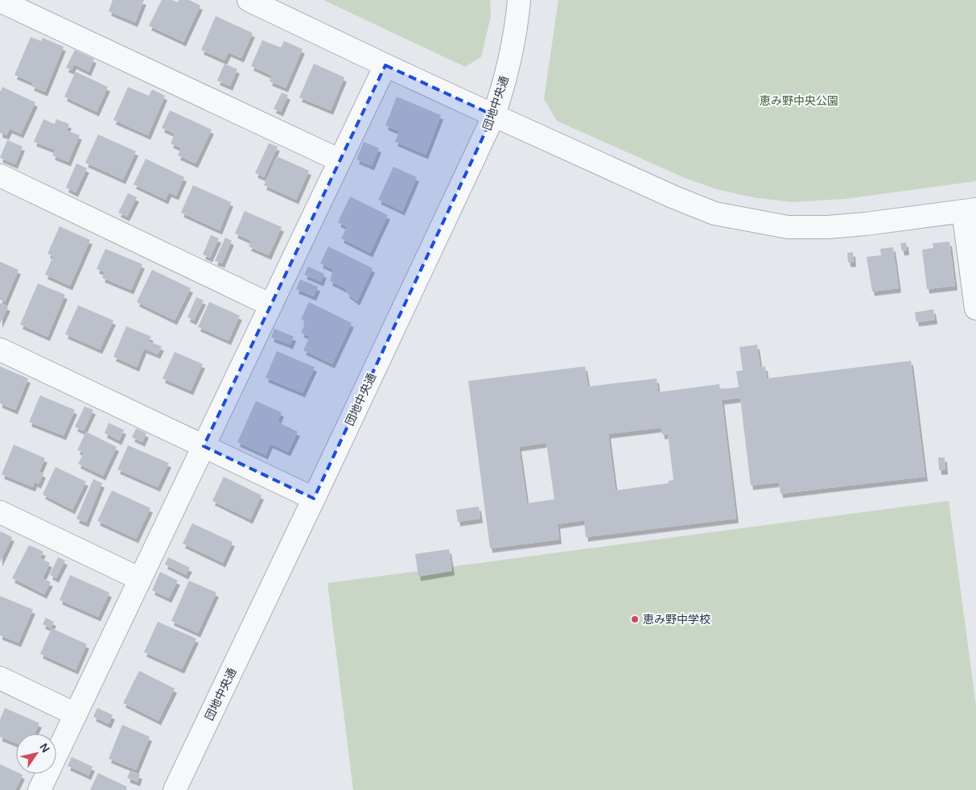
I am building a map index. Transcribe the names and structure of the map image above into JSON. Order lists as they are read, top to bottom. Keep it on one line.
{"streets":{"street":["団地中央通"]},"parks":["恵み野中央公園"],"places":["恵み野中学校"],"north":"top right"}
